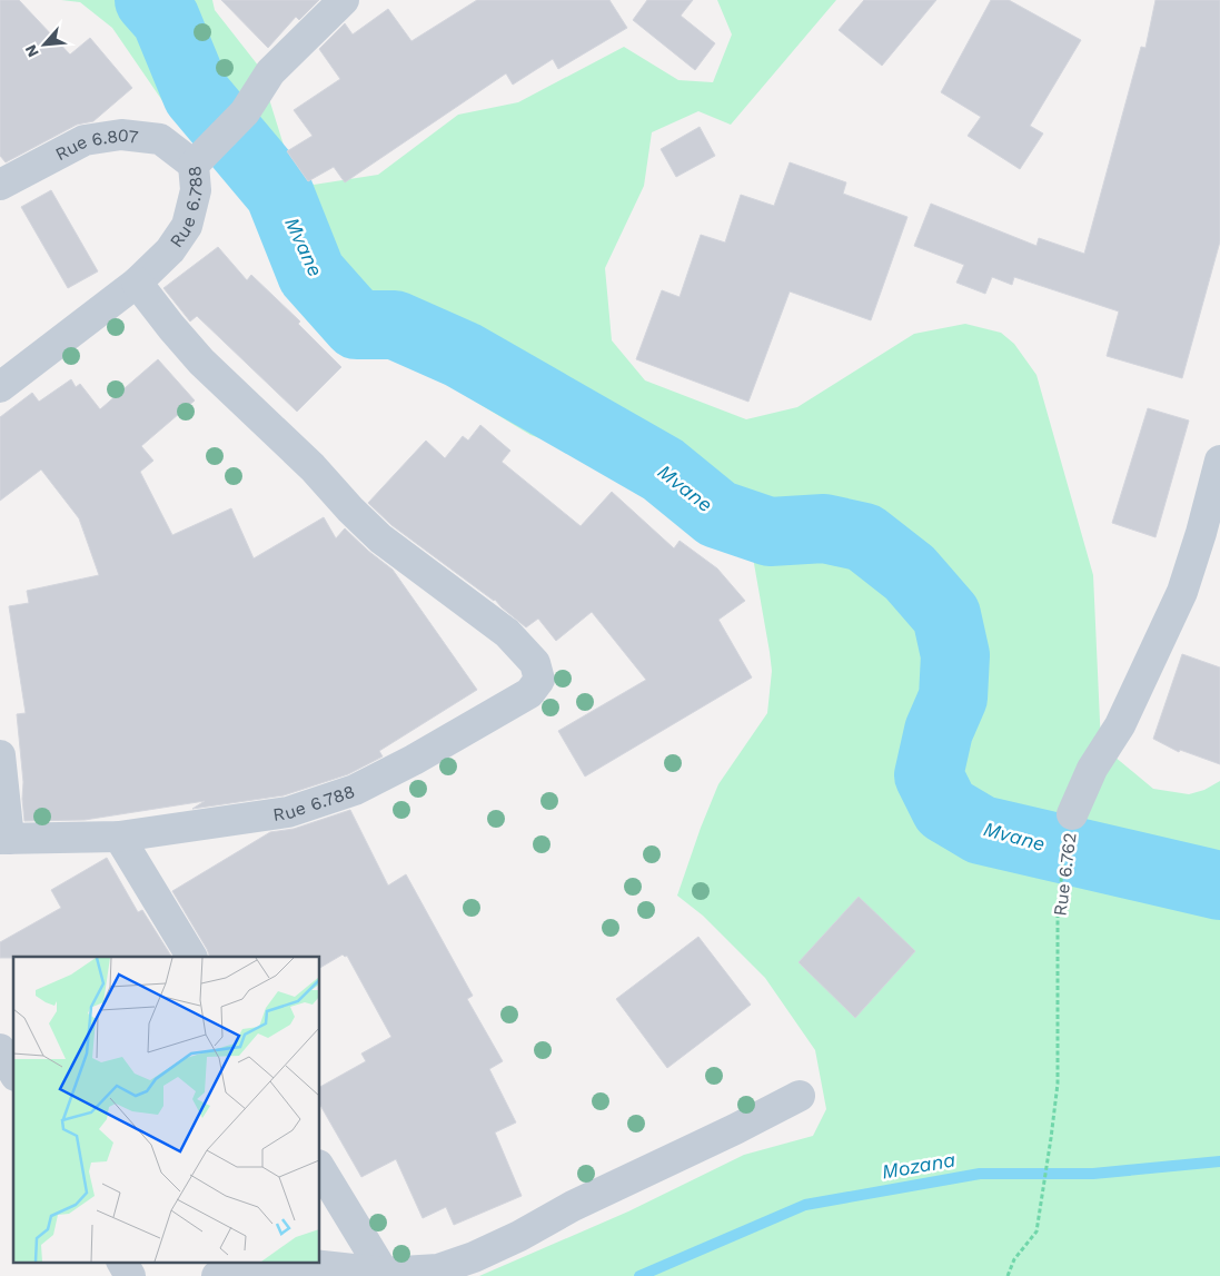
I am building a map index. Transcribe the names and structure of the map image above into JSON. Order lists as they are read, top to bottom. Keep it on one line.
{"streets":{"street":["Rue 6.807","Rue 6.788","Rue 6.762"]},"crossings":[["Rue 6.807","Rue 6.788"]],"water":["Mvane","Mozana"],"north":"bottom left"}
